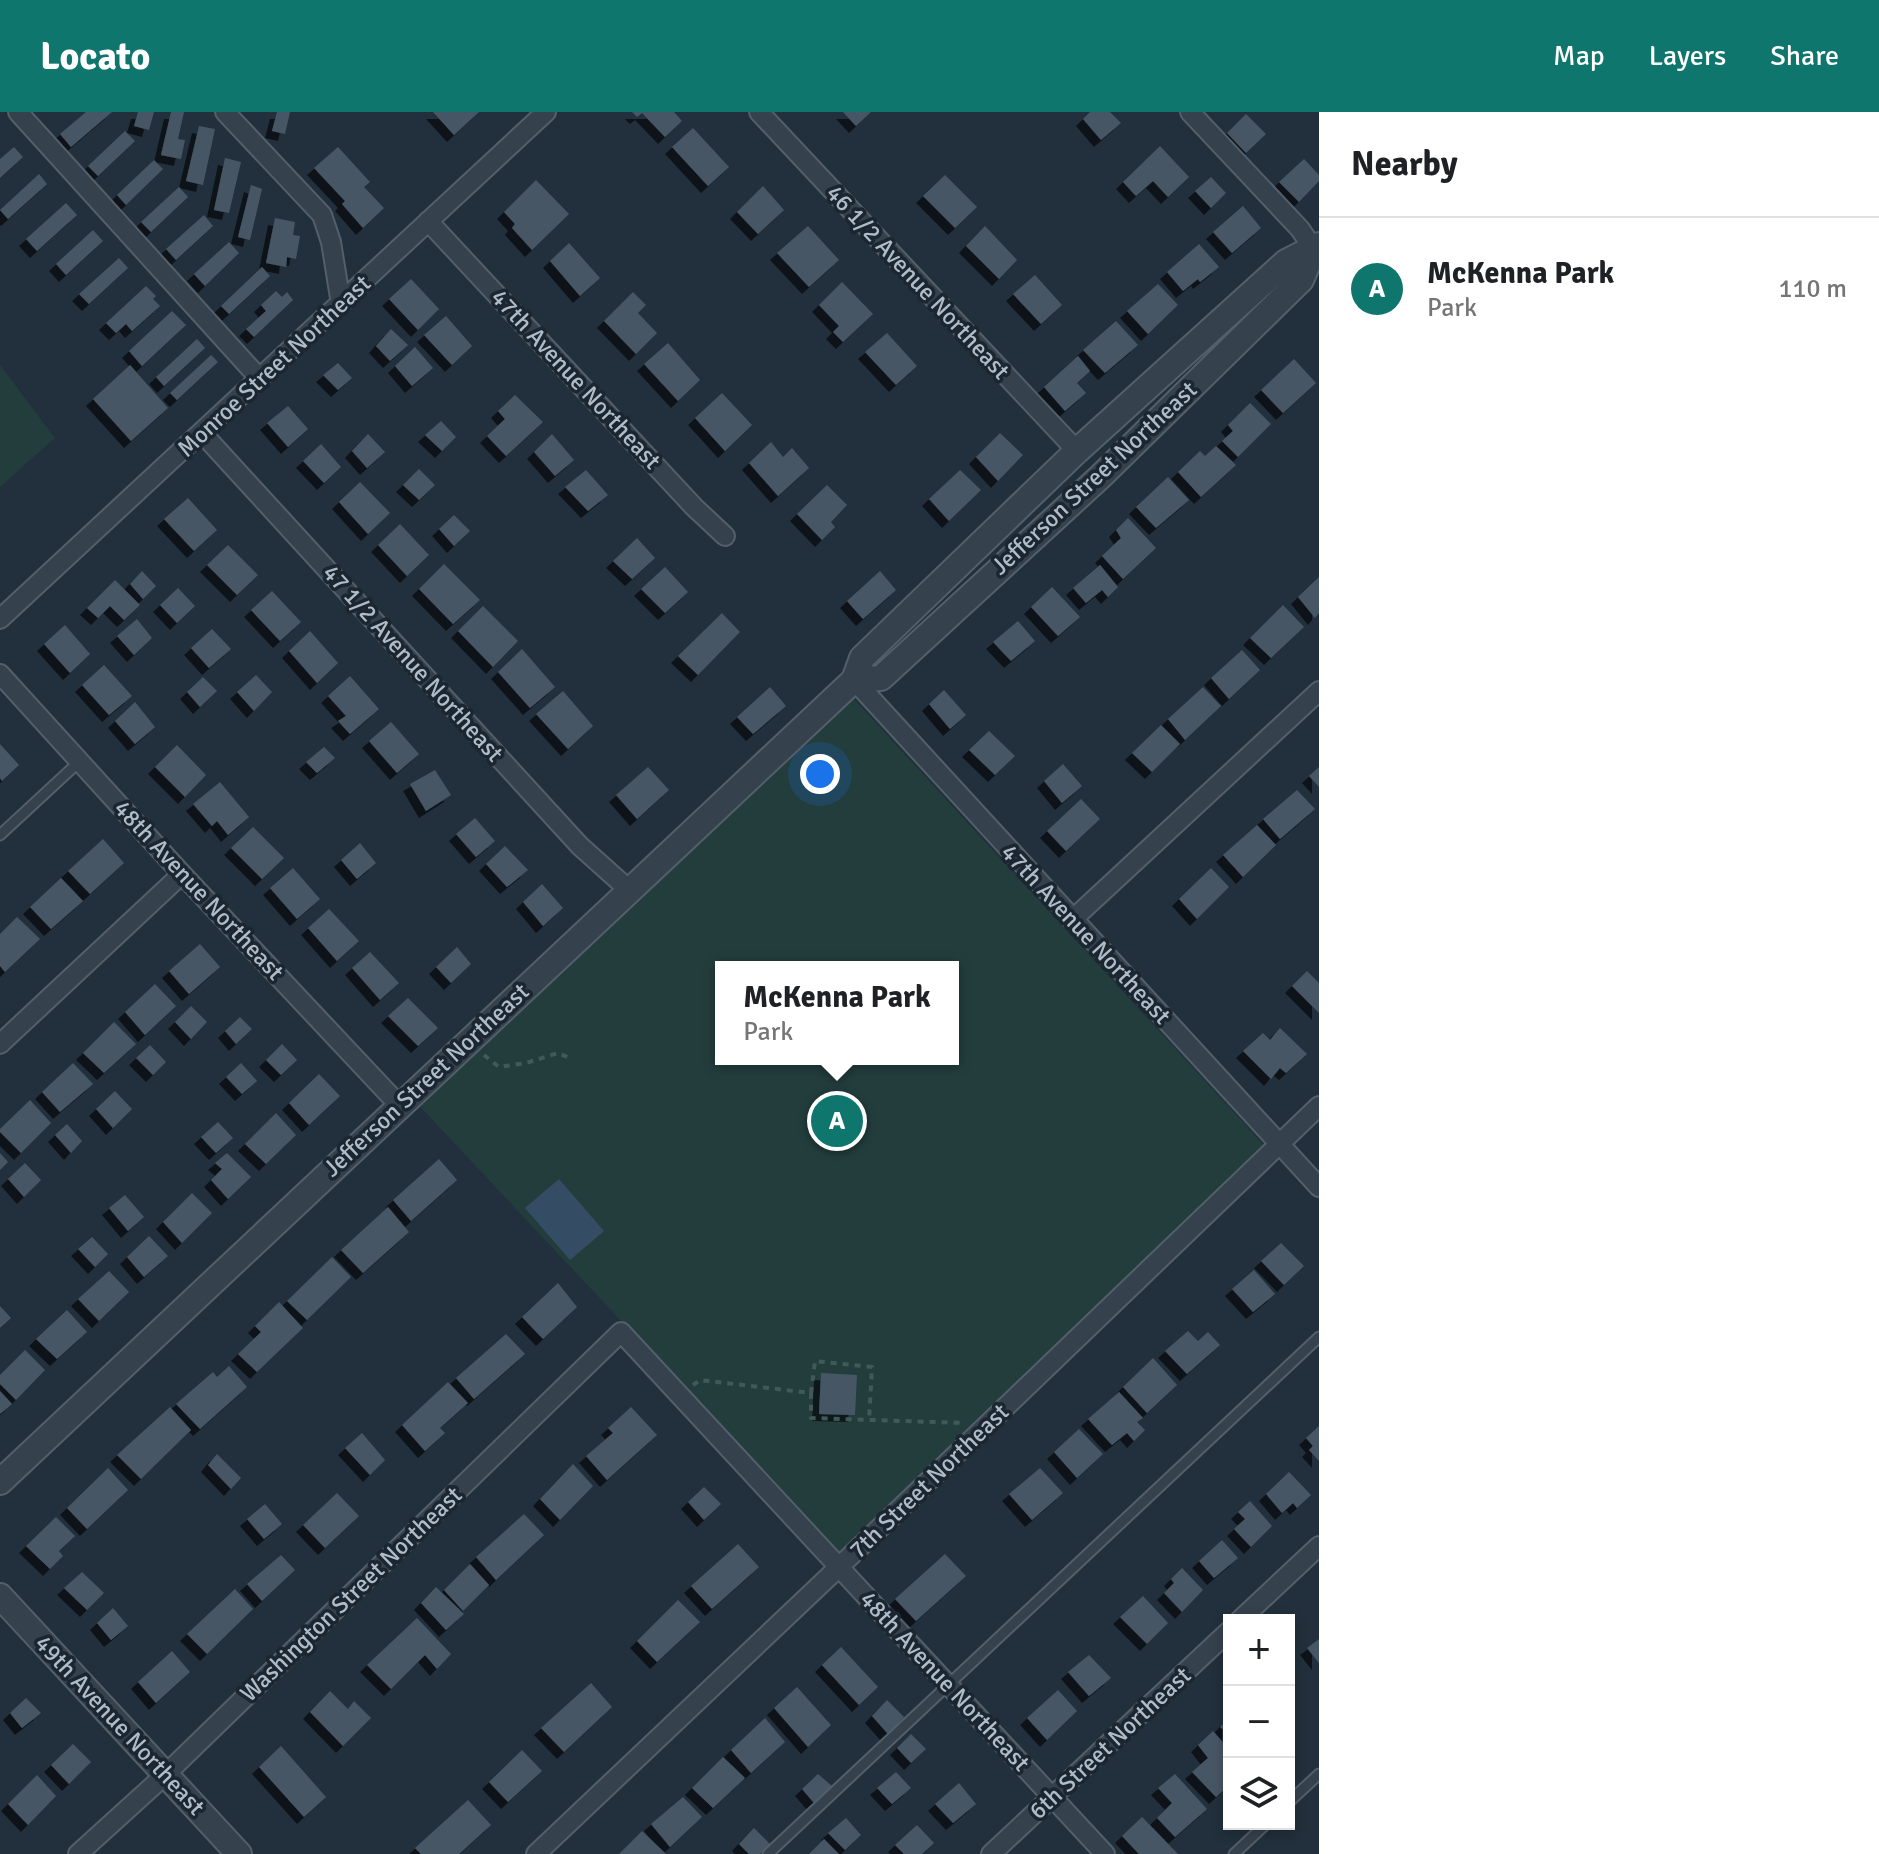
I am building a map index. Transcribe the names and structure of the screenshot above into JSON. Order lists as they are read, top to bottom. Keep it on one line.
{"streets":{"street":["46 1/2 Avenue Northeast","Monroe Street Northeast","47th Avenue Northeast","Jefferson Street Northeast","47 1/2 Avenue Northeast","48th Avenue Northeast","7th Street Northeast","Washington Street Northeast","49th Avenue Northeast","6th Street Northeast"]},"crossings":[["46 1/2 Avenue Northeast","Jefferson Street Northeast"],["Monroe Street Northeast","47th Avenue Northeast"],["Monroe Street Northeast","47 1/2 Avenue Northeast"],["47th Avenue Northeast","Jefferson Street Northeast"],["47th Avenue Northeast","7th Street Northeast"],["Jefferson Street Northeast","47 1/2 Avenue Northeast"],["Jefferson Street Northeast","48th Avenue Northeast"],["48th Avenue Northeast","7th Street Northeast"],["48th Avenue Northeast","Washington Street Northeast"],["48th Avenue Northeast","6th Street Northeast"],["Washington Street Northeast","49th Avenue Northeast"]],"page":{"header":"Locato","nav":["Map","Layers","Share"],"heading":"Nearby","list":[{"mark":"A","name":"McKenna Park","note":"Park","value":"110 m"}],"popup":["McKenna Park","Park"],"pins":"A","map_buttons":["+","−"]}}
